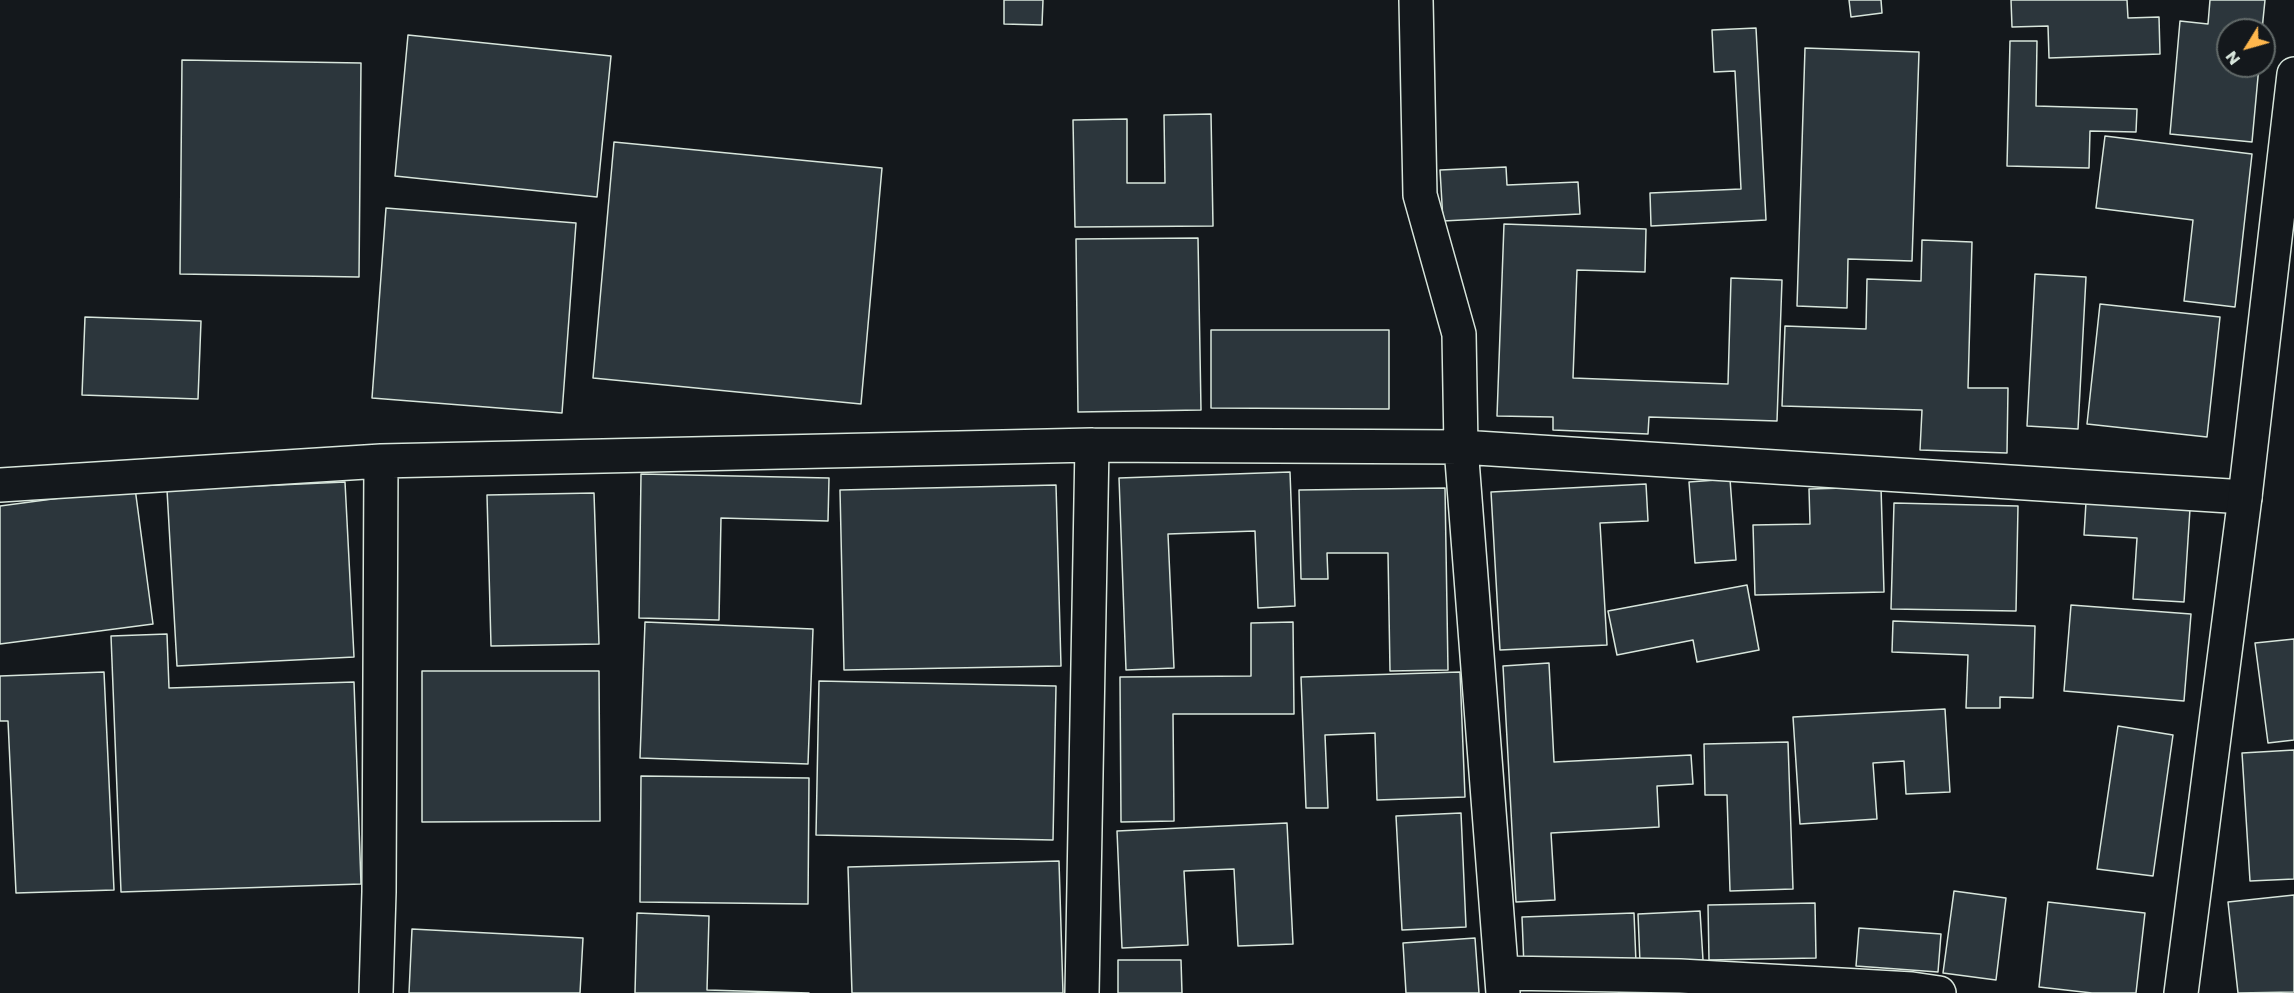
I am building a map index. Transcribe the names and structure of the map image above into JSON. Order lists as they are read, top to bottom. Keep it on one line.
{"north":"bottom left"}
